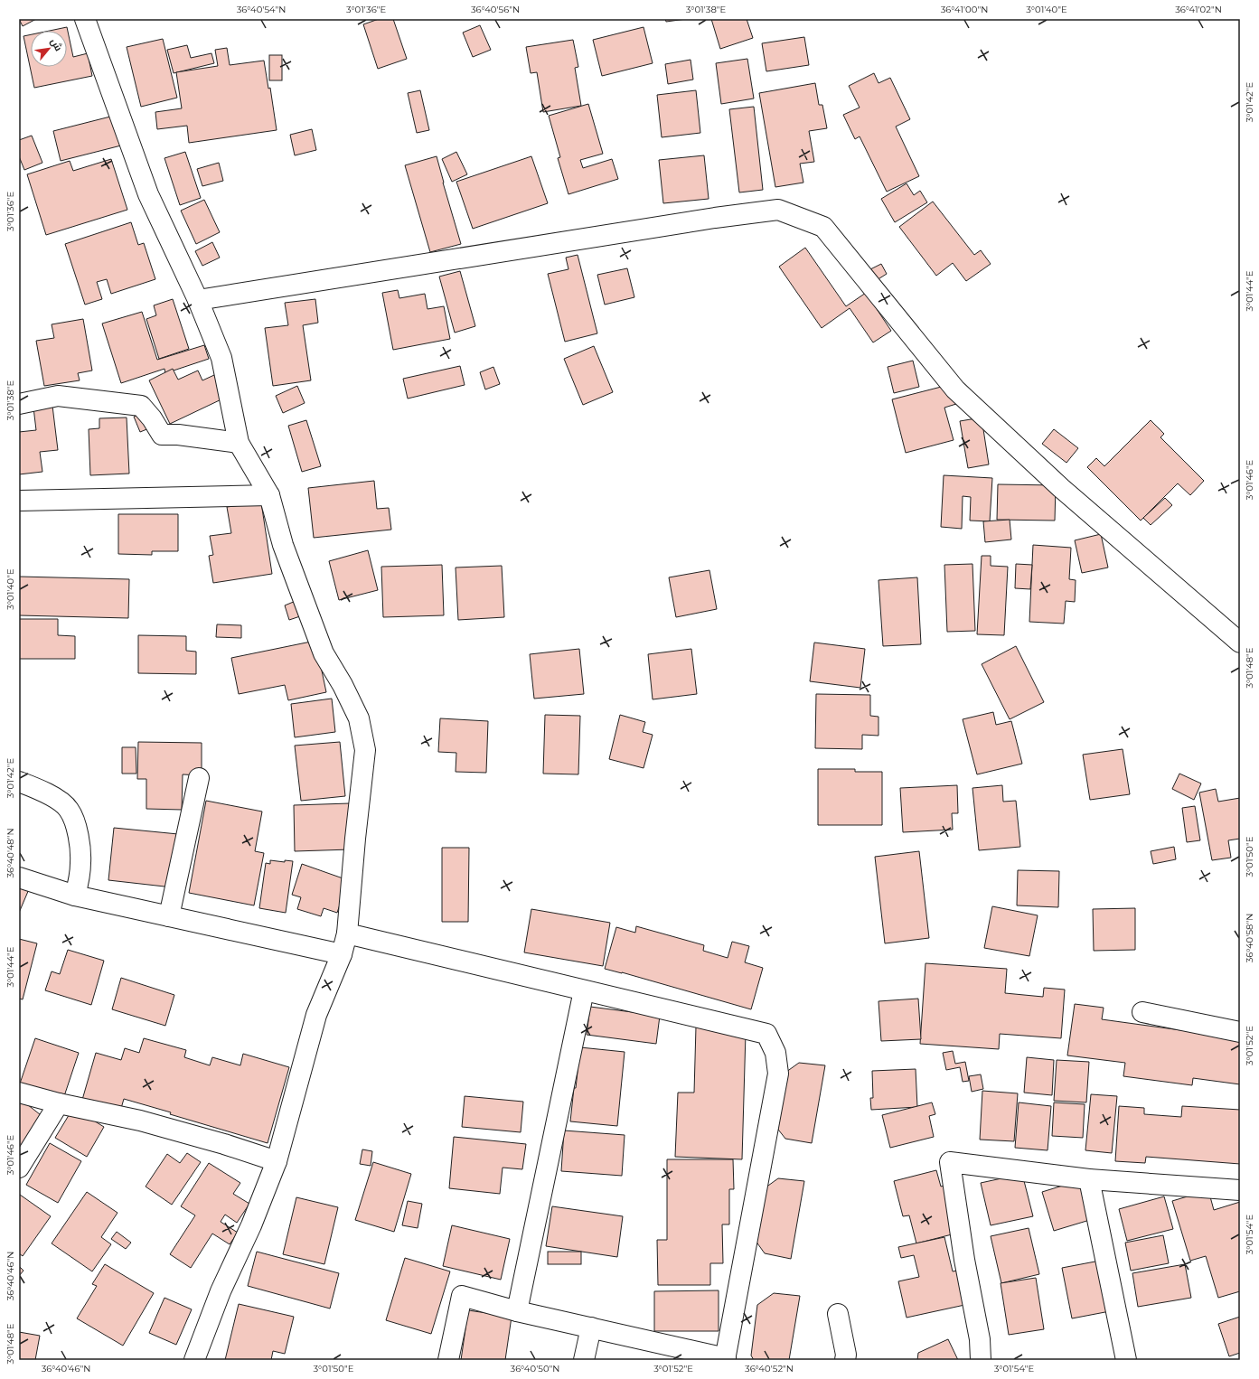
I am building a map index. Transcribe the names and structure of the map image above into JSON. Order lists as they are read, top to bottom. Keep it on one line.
{"north":"top right","coordinates":["36°40'54\"N","3°01'36\"E","36°40'56\"N","3°01'38\"E","36°41'00\"N","3°01'40\"E","36°41'02\"N","3°01'42\"E","3°01'44\"E","3°01'46\"E","3°01'48\"E","36°40'48\"N","3°01'50\"E","36°40'58\"N","3°01'52\"E","3°01'54\"E","36°40'46\"N","36°40'50\"N","36°40'52\"N"]}
